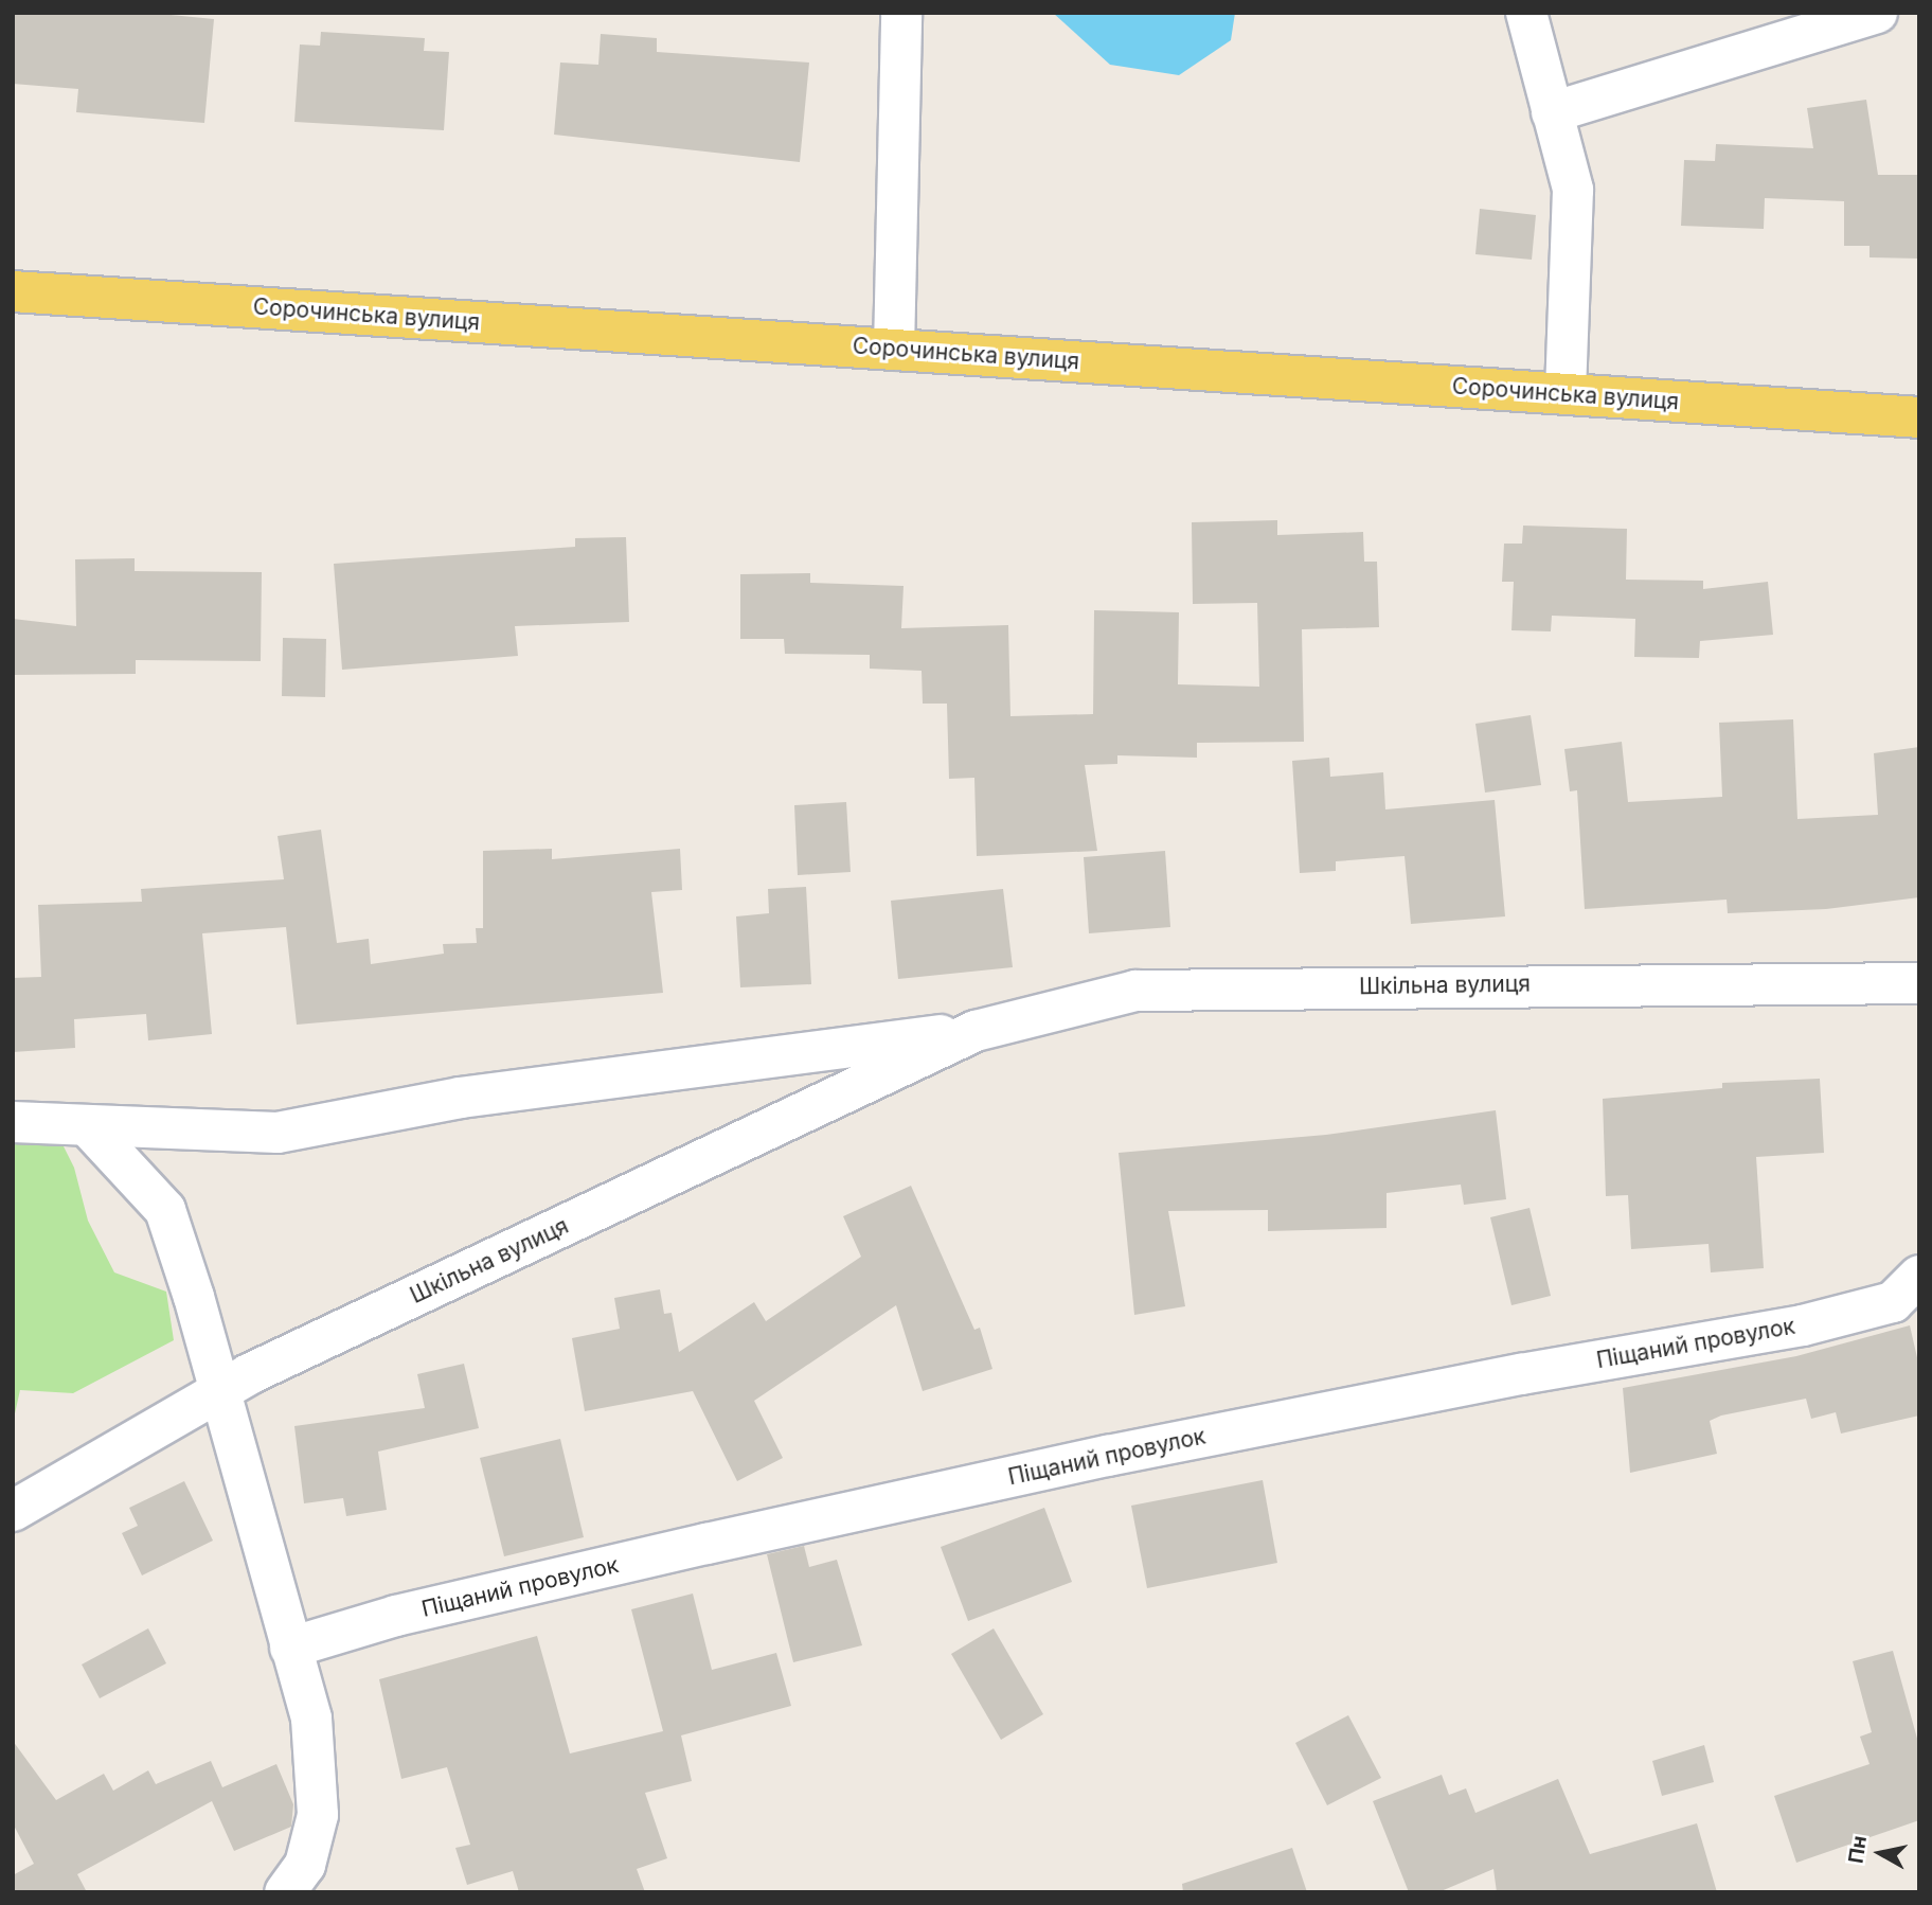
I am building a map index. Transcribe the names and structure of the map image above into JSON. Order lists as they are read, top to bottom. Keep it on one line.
{"streets":{"main road":["Сорочинська вулиця"],"street":["Шкільна вулиця","Піщаний провулок"]},"north":"left"}
